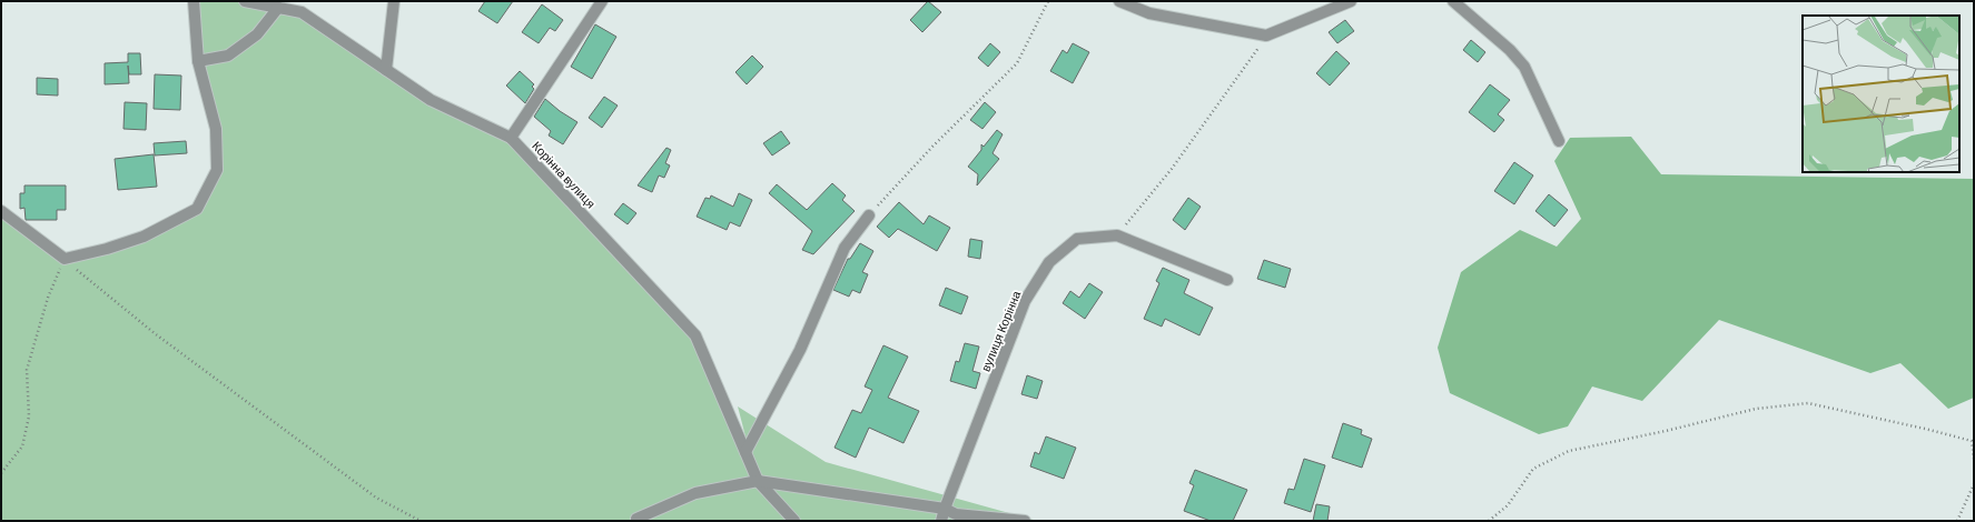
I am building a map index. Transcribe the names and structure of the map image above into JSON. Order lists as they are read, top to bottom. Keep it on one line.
{"streets":{"street":["Корінна вулиця","вулиця Корінна"]}}
